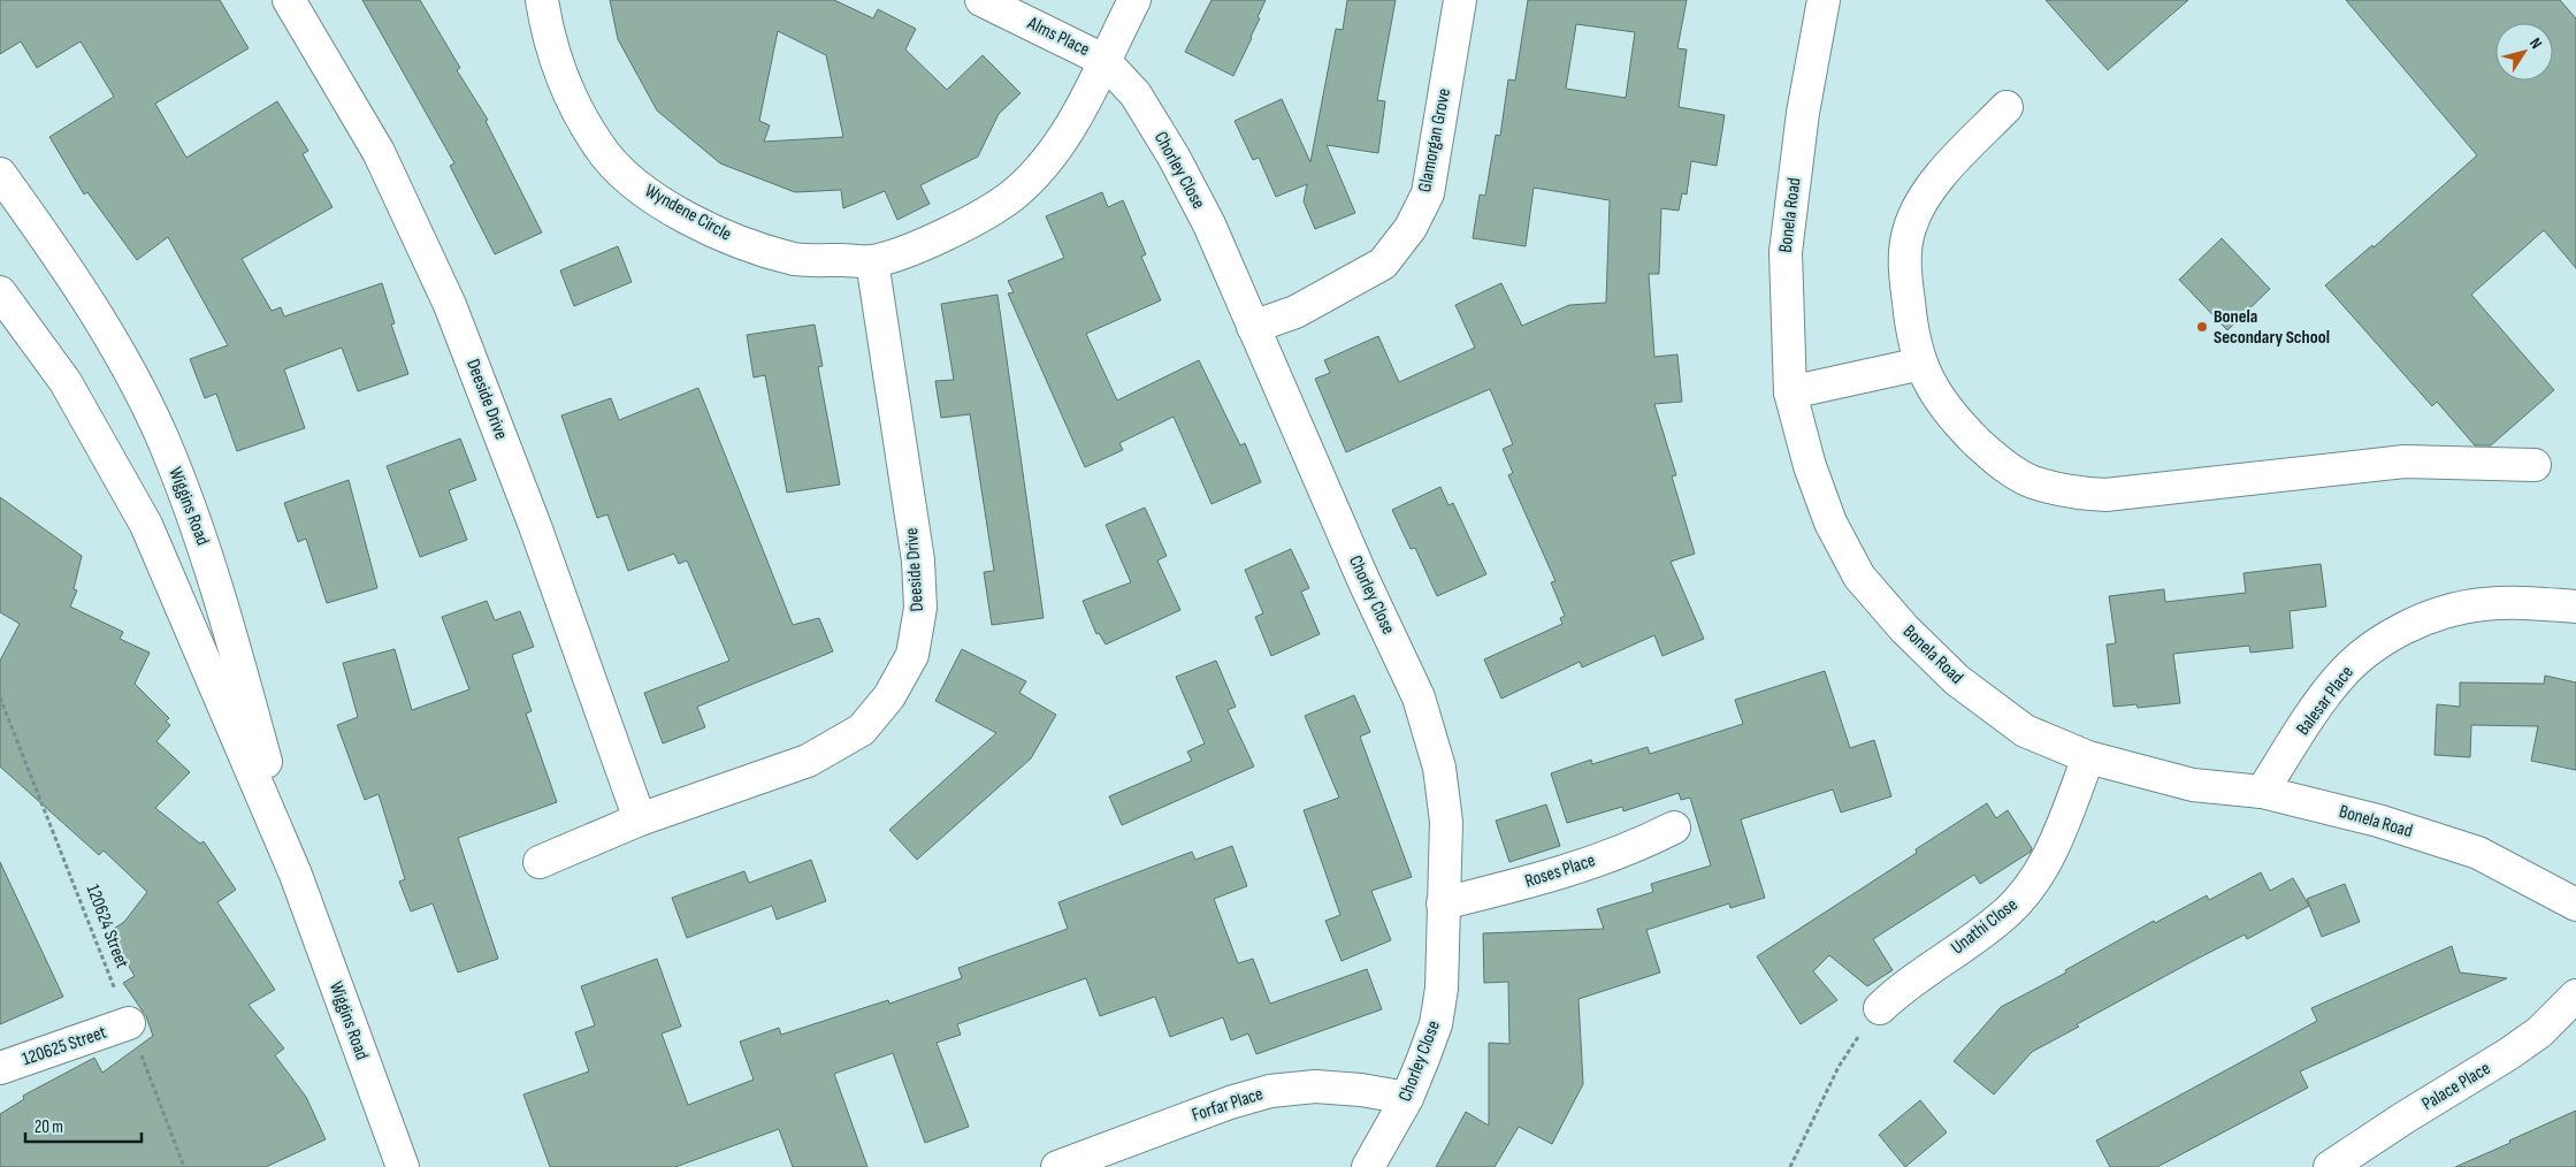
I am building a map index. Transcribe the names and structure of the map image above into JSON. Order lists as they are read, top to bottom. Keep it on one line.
{"streets":{"street":["Alms Place","Glamorgan Grove","Chorley Close","Wyndene Circle","Bonela Road","Deeside Drive","Wiggins Road","Balesar Place","Roses Place","Unathi Close","120625 Street","Palace Place","Forfar Place"],"path":["120624 Street"]},"crossings":[["Alms Place","Chorley Close"],["Alms Place","Wyndene Circle"],["Glamorgan Grove","Chorley Close"],["Chorley Close","Wyndene Circle"],["Chorley Close","Roses Place"],["Chorley Close","Forfar Place"],["Wyndene Circle","Deeside Drive"],["Bonela Road","Balesar Place"],["Bonela Road","Unathi Close"],["120624 Street","120625 Street"]],"places":["Bonela Secondary School"],"scale_bar":"20 m","north":"top right"}
